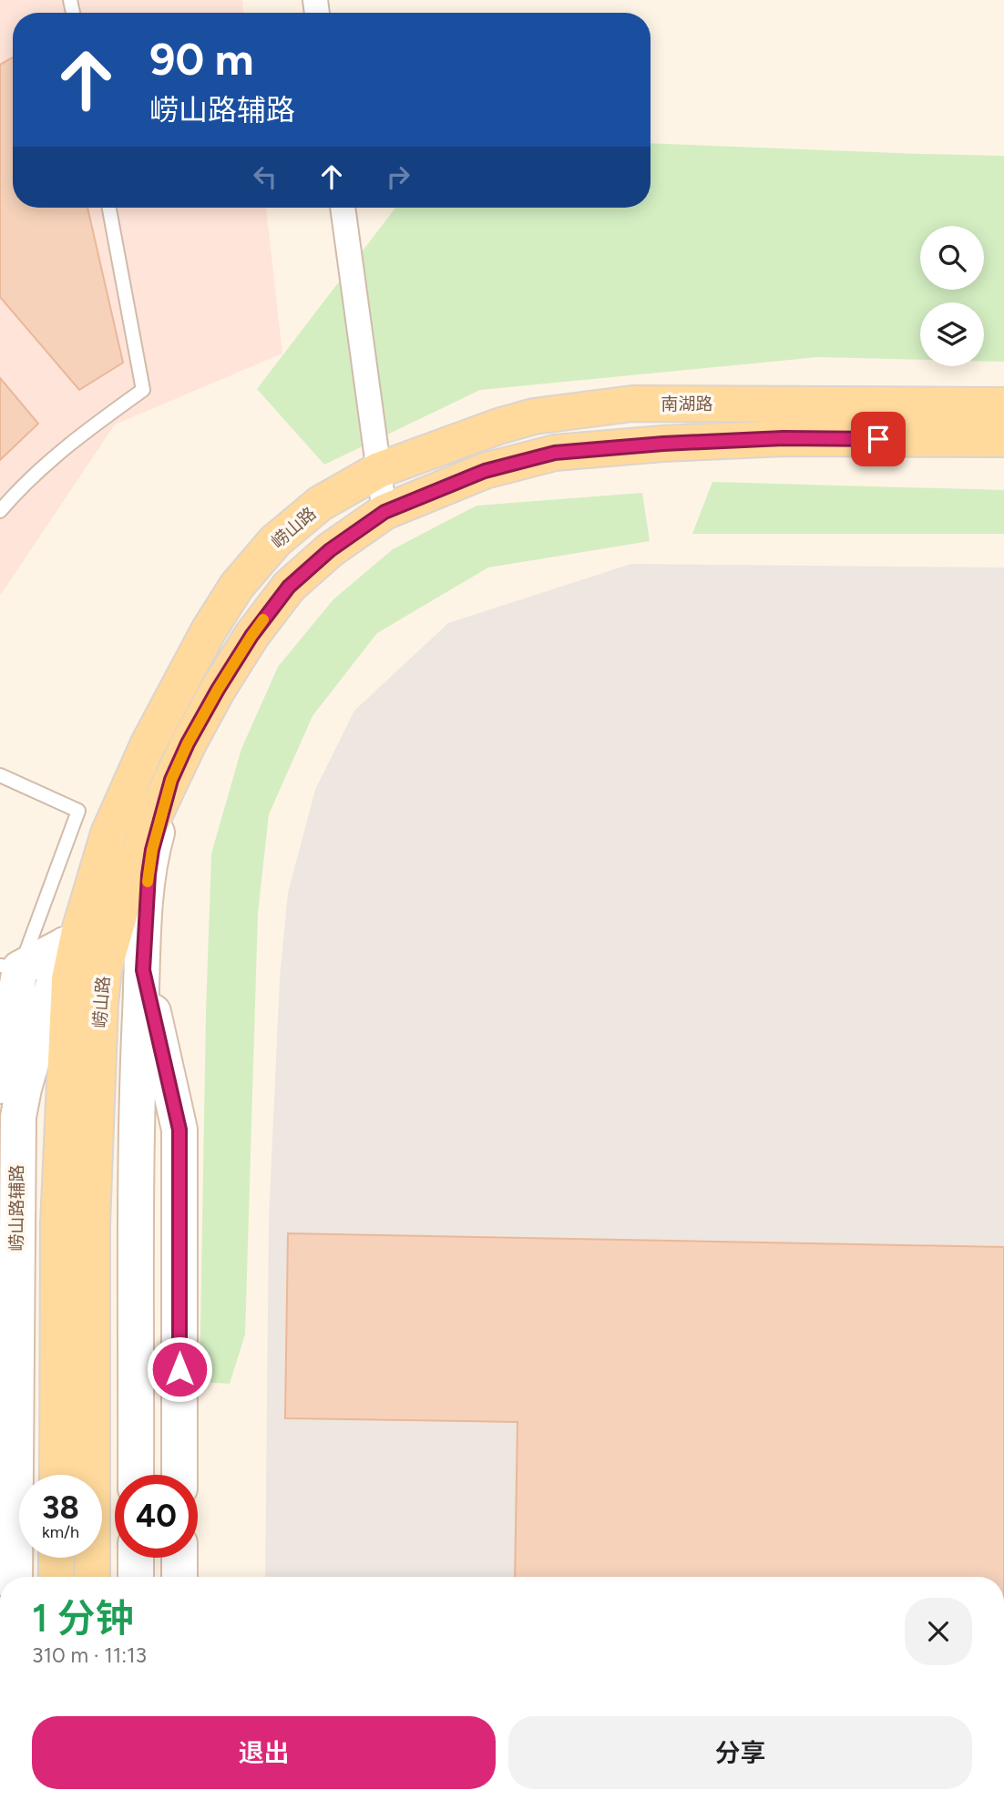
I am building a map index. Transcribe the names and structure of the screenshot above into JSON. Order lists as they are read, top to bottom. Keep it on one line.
{"streets":{"main road":["南湖路","崂山路","崂山路辅路"]},"crossings":[["南湖路","崂山路"],["崂山路","崂山路辅路"]],"page":{"turn":["90 m","崂山路辅路"],"speed":"38 km/h","limit":"40","heading":["1 分钟","310 m · 11:13"],"buttons":["退出","分享"]}}
